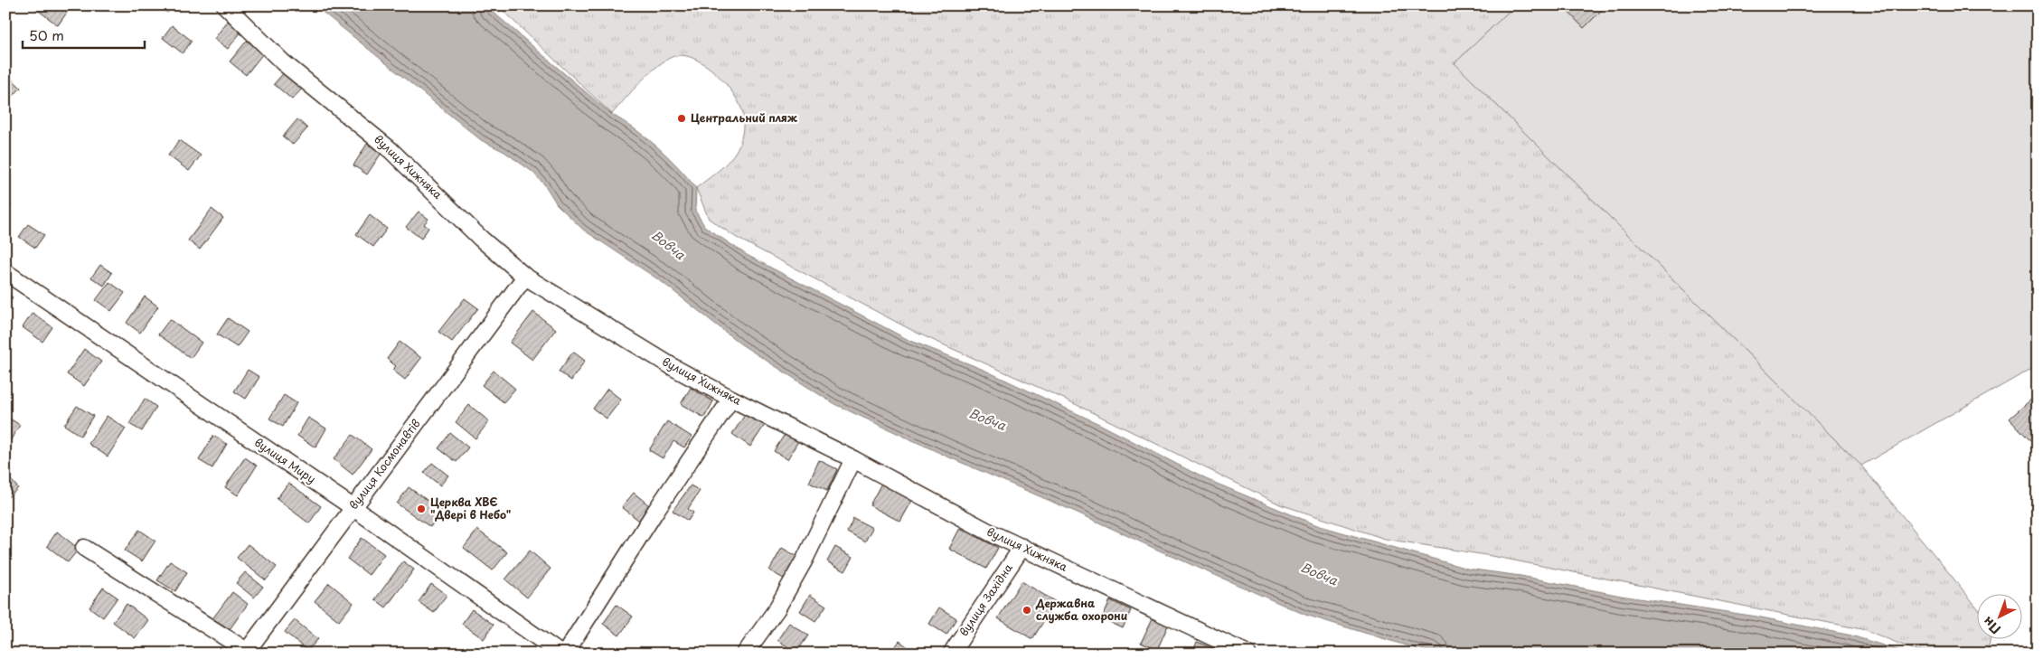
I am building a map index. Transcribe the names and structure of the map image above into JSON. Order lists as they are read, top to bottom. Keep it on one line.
{"streets":{"street":["вулиця Хижняка","вулиця Миру","вулиця Космонавтів","вулиця Західна"]},"crossings":[["вулиця Хижняка","вулиця Космонавтів"],["вулиця Хижняка","вулиця Західна"],["вулиця Миру","вулиця Космонавтів"]],"water":["Вовча"],"places":["Центральний пляж","Церква ХВЄ \"Двері в Небо\"","Державна служба охорони"],"scale_bar":"50 m","north":"bottom left"}
